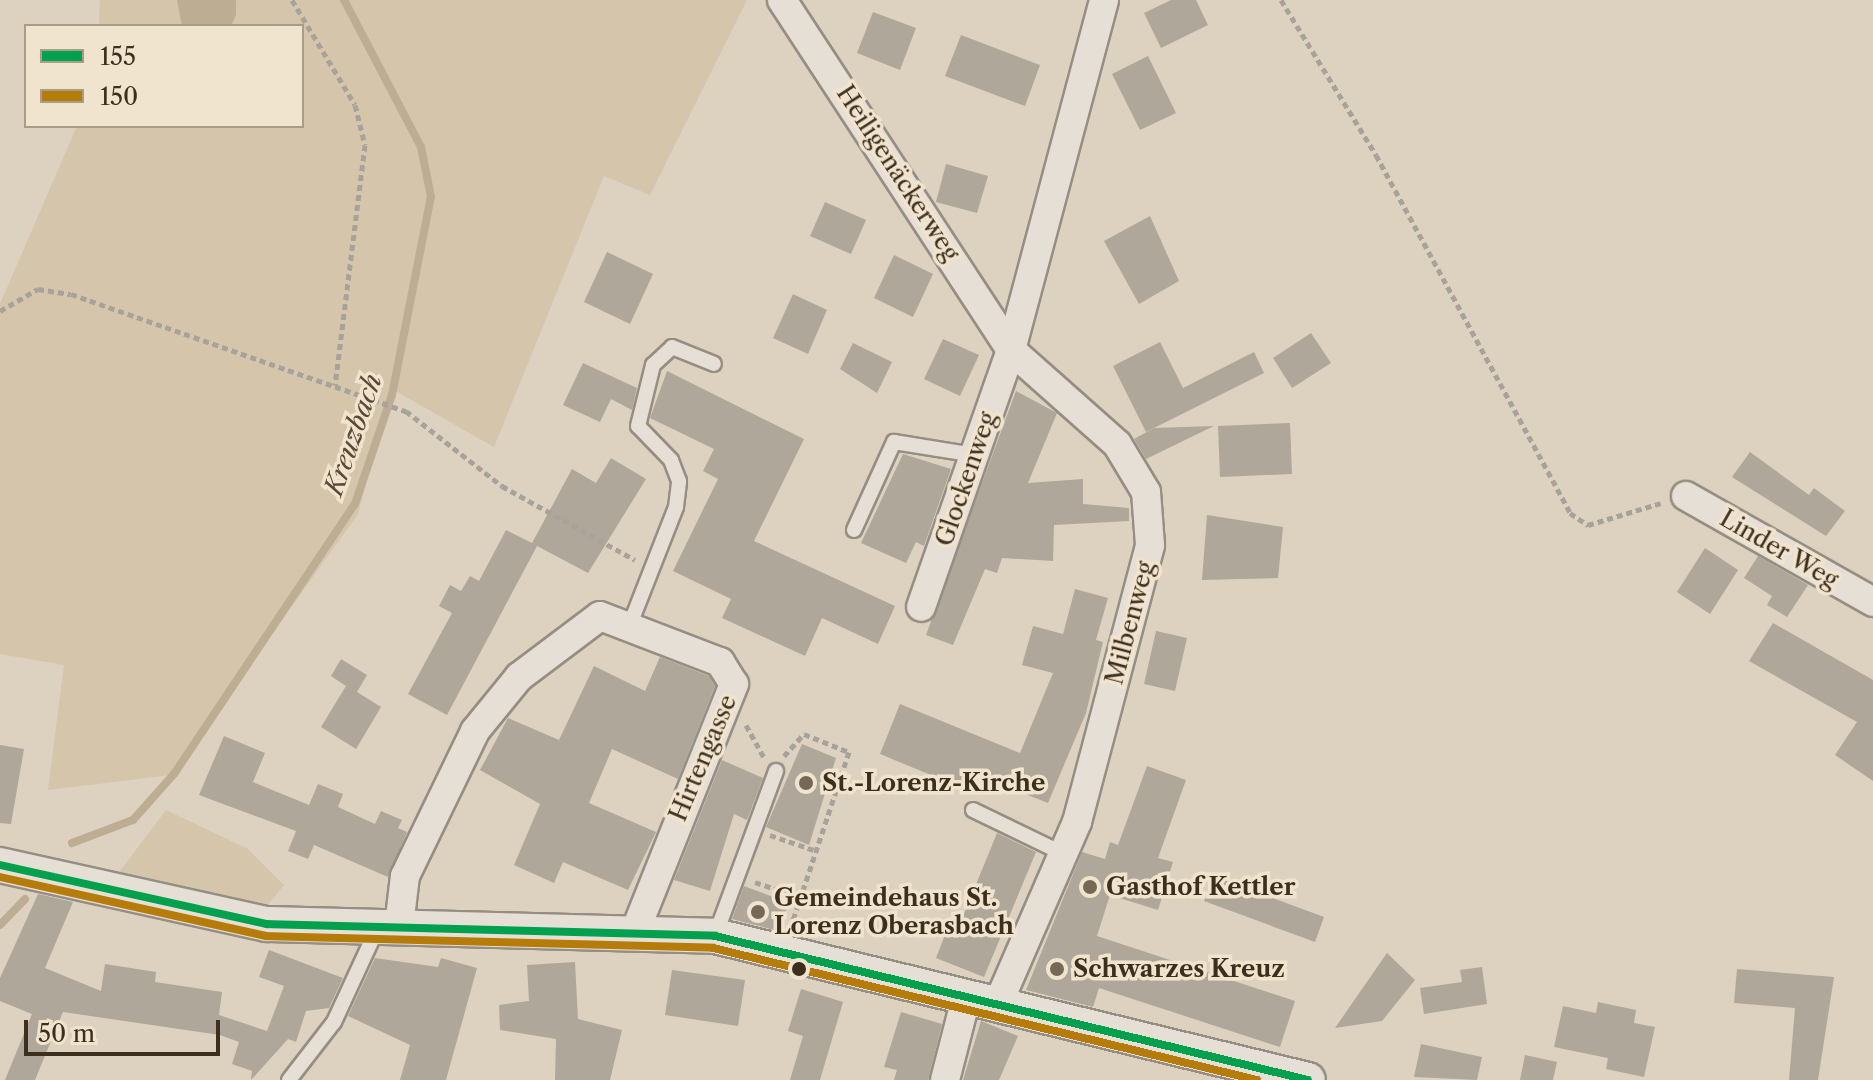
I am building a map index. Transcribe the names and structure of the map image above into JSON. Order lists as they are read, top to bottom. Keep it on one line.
{"streets":{"street":["Heiligenäckerweg","Glockenweg","Linder Weg","Milbenweg","Hirtengasse"]},"crossings":[["Heiligenäckerweg","Glockenweg"],["Heiligenäckerweg","Milbenweg"],["Glockenweg","Milbenweg"]],"water":["Kreuzbach"],"places":["St.-Lorenz-Kirche","Gasthof Kettler","Gemeindehaus St. Lorenz Oberasbach","Schwarzes Kreuz"],"lines":["transit line 155","transit line 150"],"legend":["155","150"],"scale_bar":"50 m"}
